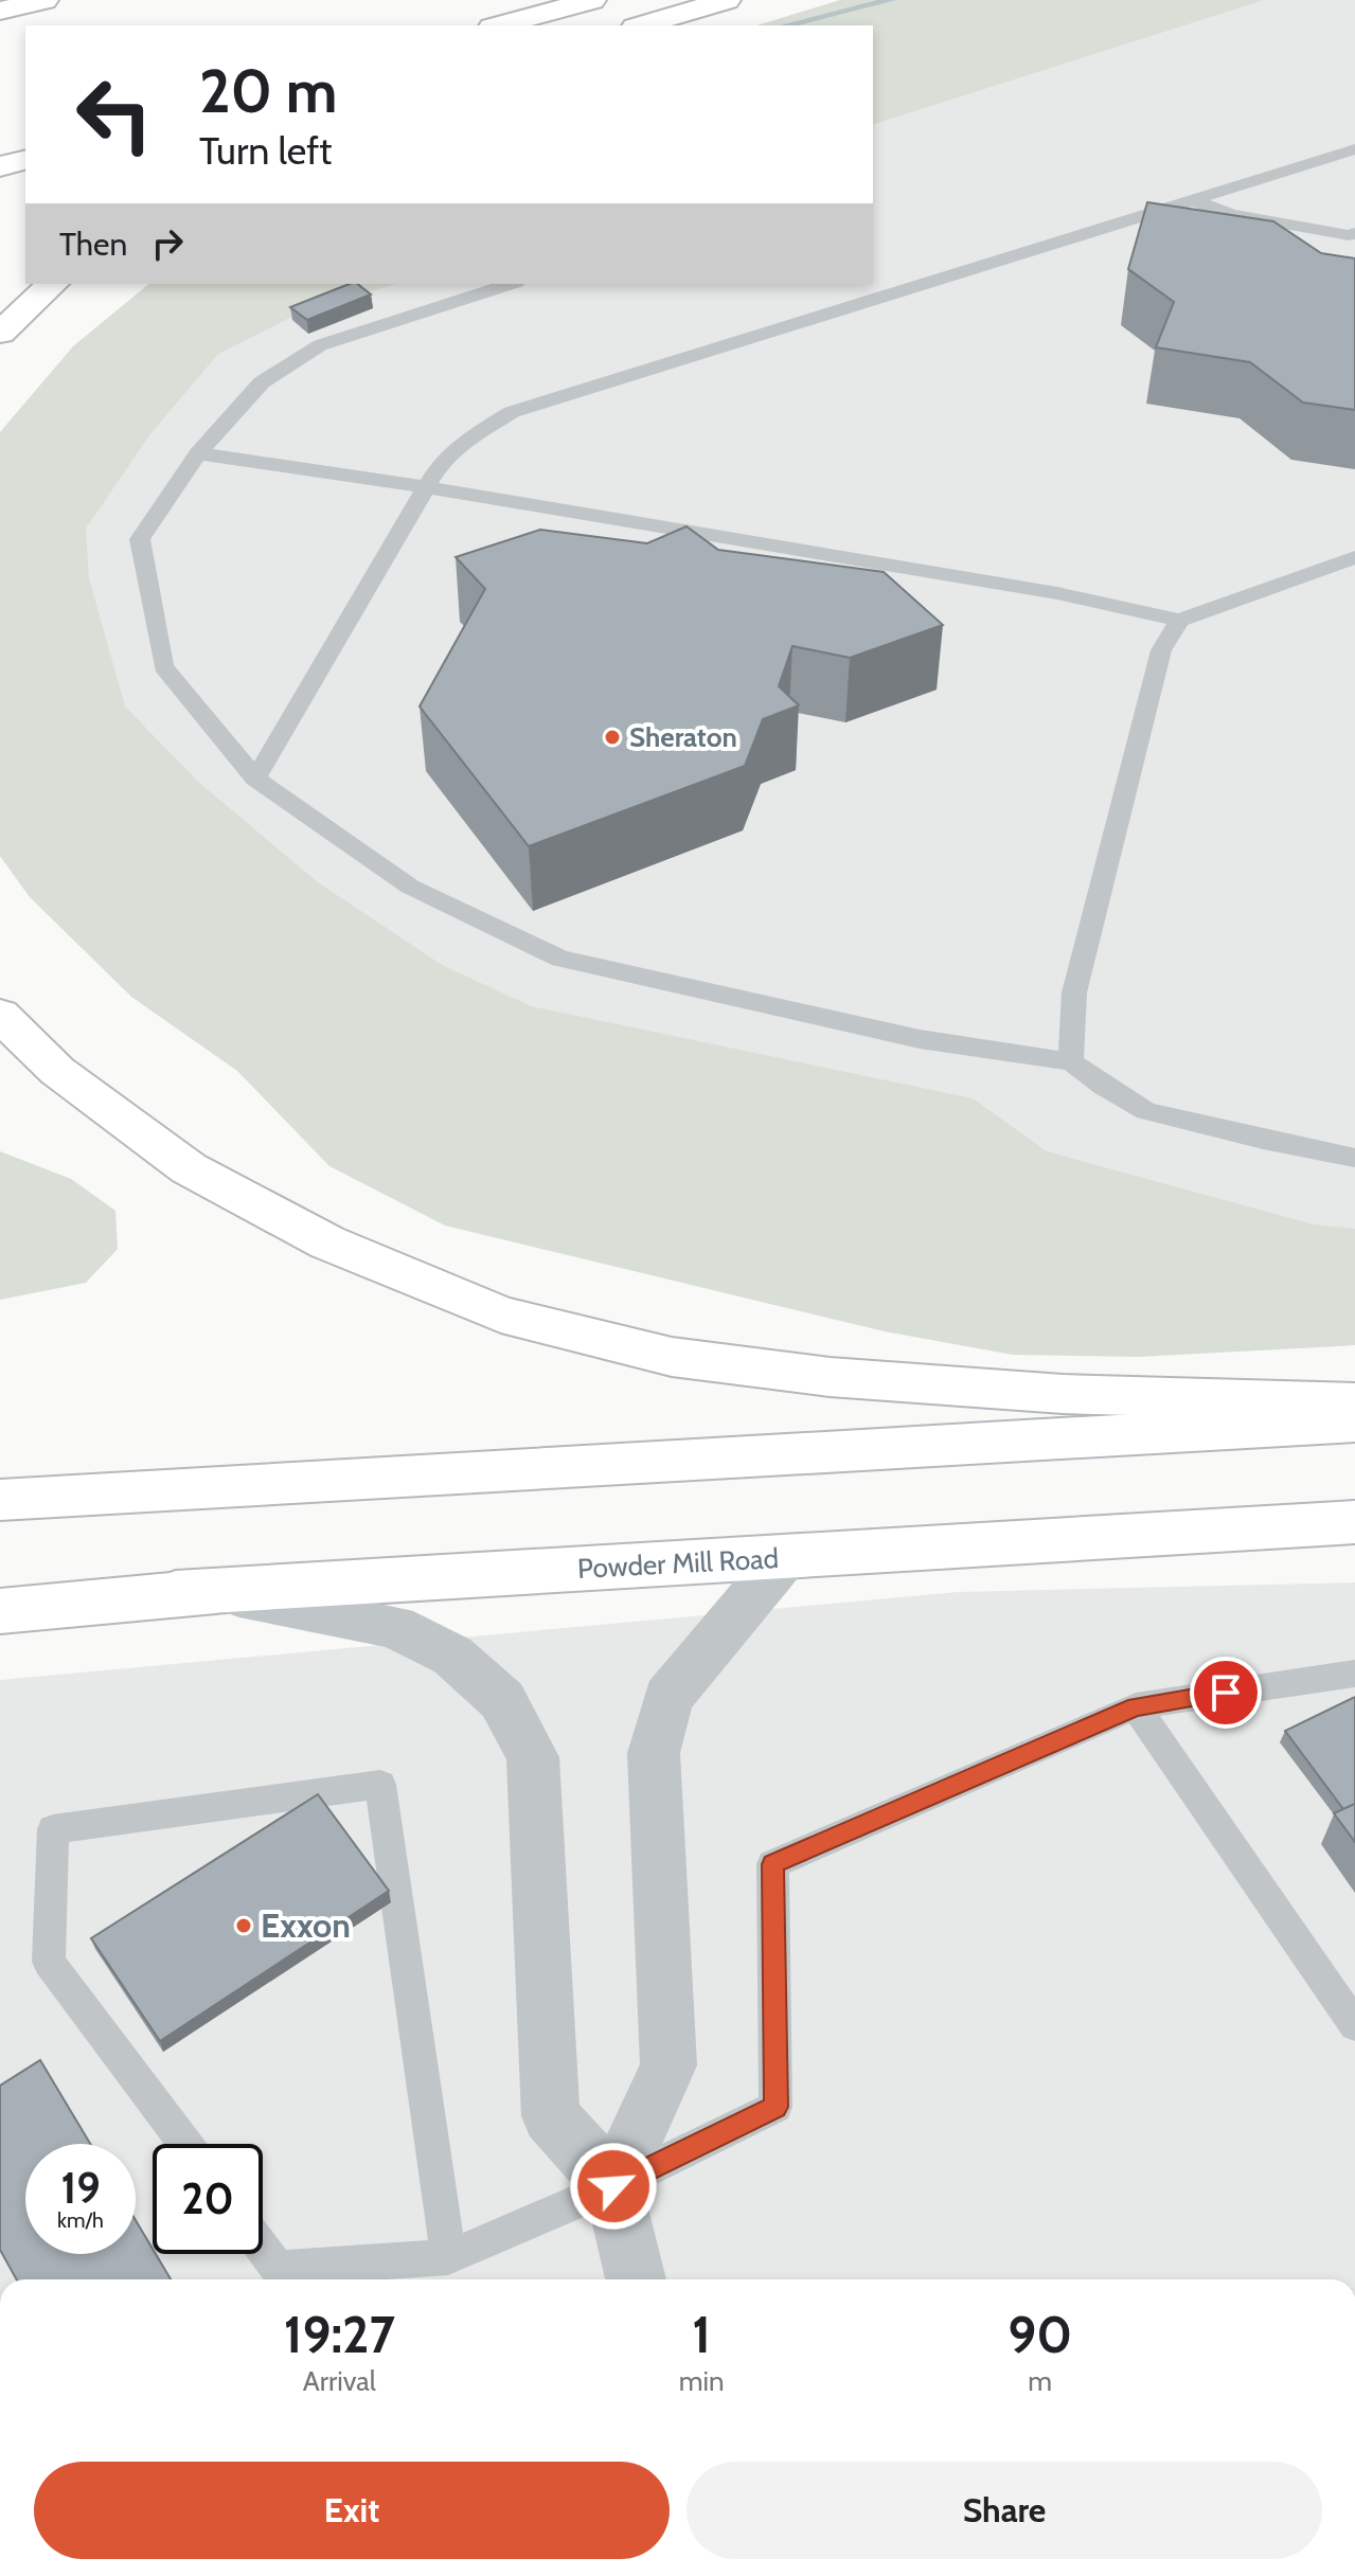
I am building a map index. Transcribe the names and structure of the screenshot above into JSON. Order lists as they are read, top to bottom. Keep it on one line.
{"streets":{"main road":["Powder Mill Road"]},"places":["Sheraton","Exxon"],"page":{"turn":["20 m","Turn left"],"then":"Then","speed":"19 km/h","limit":"20","eta":["19:27","Arrival","1","min","90","m"],"buttons":["Exit","Share"]}}
